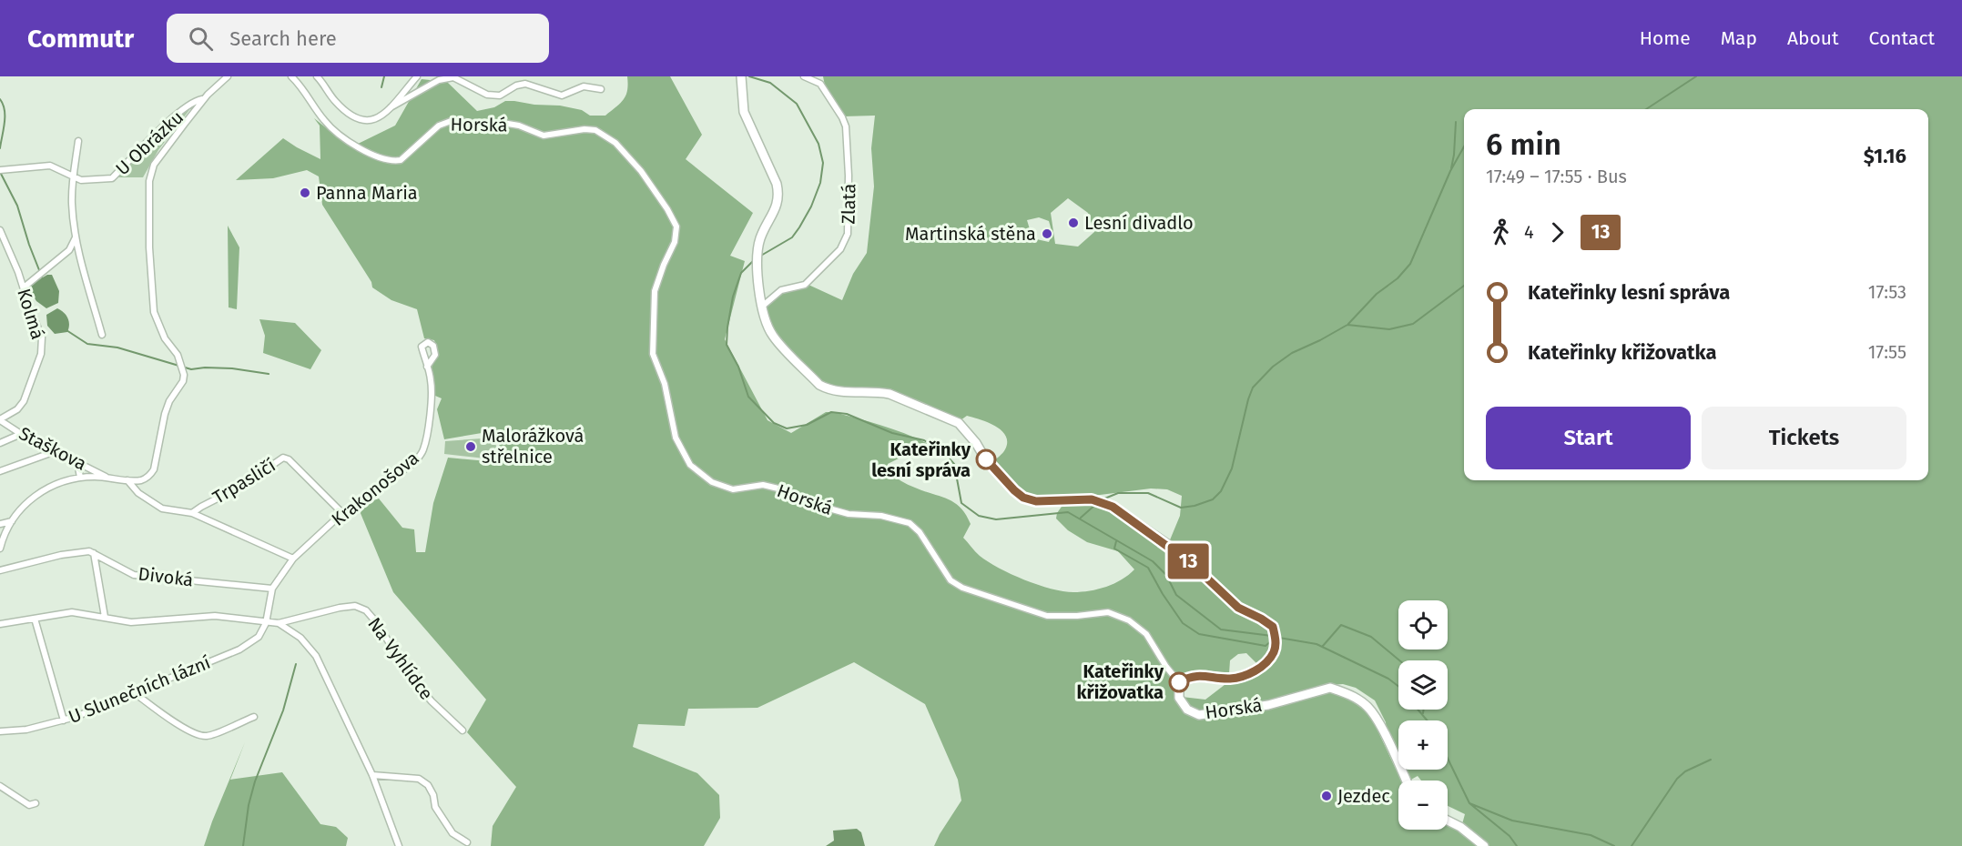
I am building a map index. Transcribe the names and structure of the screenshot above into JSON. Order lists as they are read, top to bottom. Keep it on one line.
{"streets":{"street":["Horská","U Obrázku","Zlatá","Kolmá","Staškova","Trpasličí","Krakonošova","Divoká","Na Vyhlídce","U Slunečních lázní"]},"crossings":[["Kolmá","Staškova"],["Trpasličí","Krakonošova"],["Krakonošova","Divoká"],["Krakonošova","Na Vyhlídce"],["Krakonošova","U Slunečních lázní"],["Na Vyhlídce","U Slunečních lázní"]],"places":["Panna Maria","Lesní divadlo","Martinská stěna","Malorážková střelnice","Kateřinky lesní správa","Kateřinky křižovatka","Jezdec"],"lines":["bus line 13"],"page":{"header":"Commutr","search":"Search here","nav":["Home","Map","About","Contact"],"on_map":"13","heading":["6 min","17:49 – 17:55 · Bus","$1.16"],"legs":["4","13"],"list":[{"name":"Kateřinky lesní správa","value":"17:53"},{"name":"Kateřinky křižovatka","value":"17:55"}],"buttons":["Start","Tickets"],"map_buttons":["+","−"]}}
